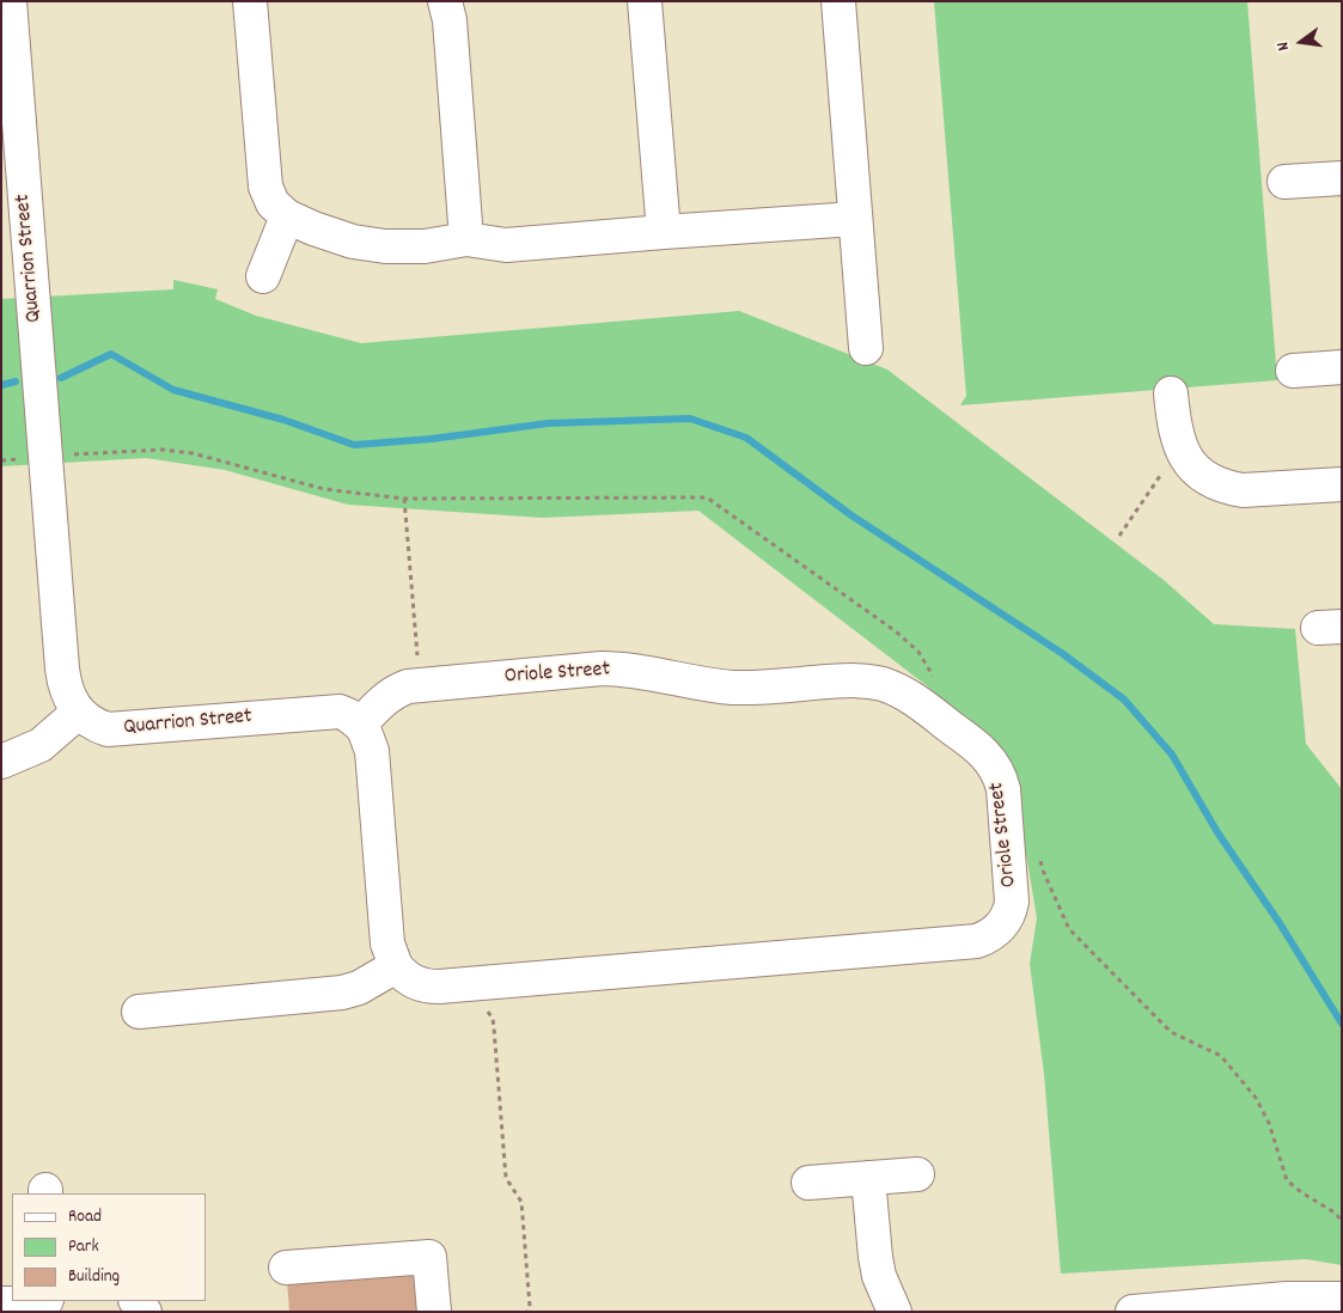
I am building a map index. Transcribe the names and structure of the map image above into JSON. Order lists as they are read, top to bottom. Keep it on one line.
{"streets":{"street":["Quarrion Street","Oriole Street"]},"crossings":[["Quarrion Street","Oriole Street"]],"legend":["Road","Park","Building"],"north":"left"}
